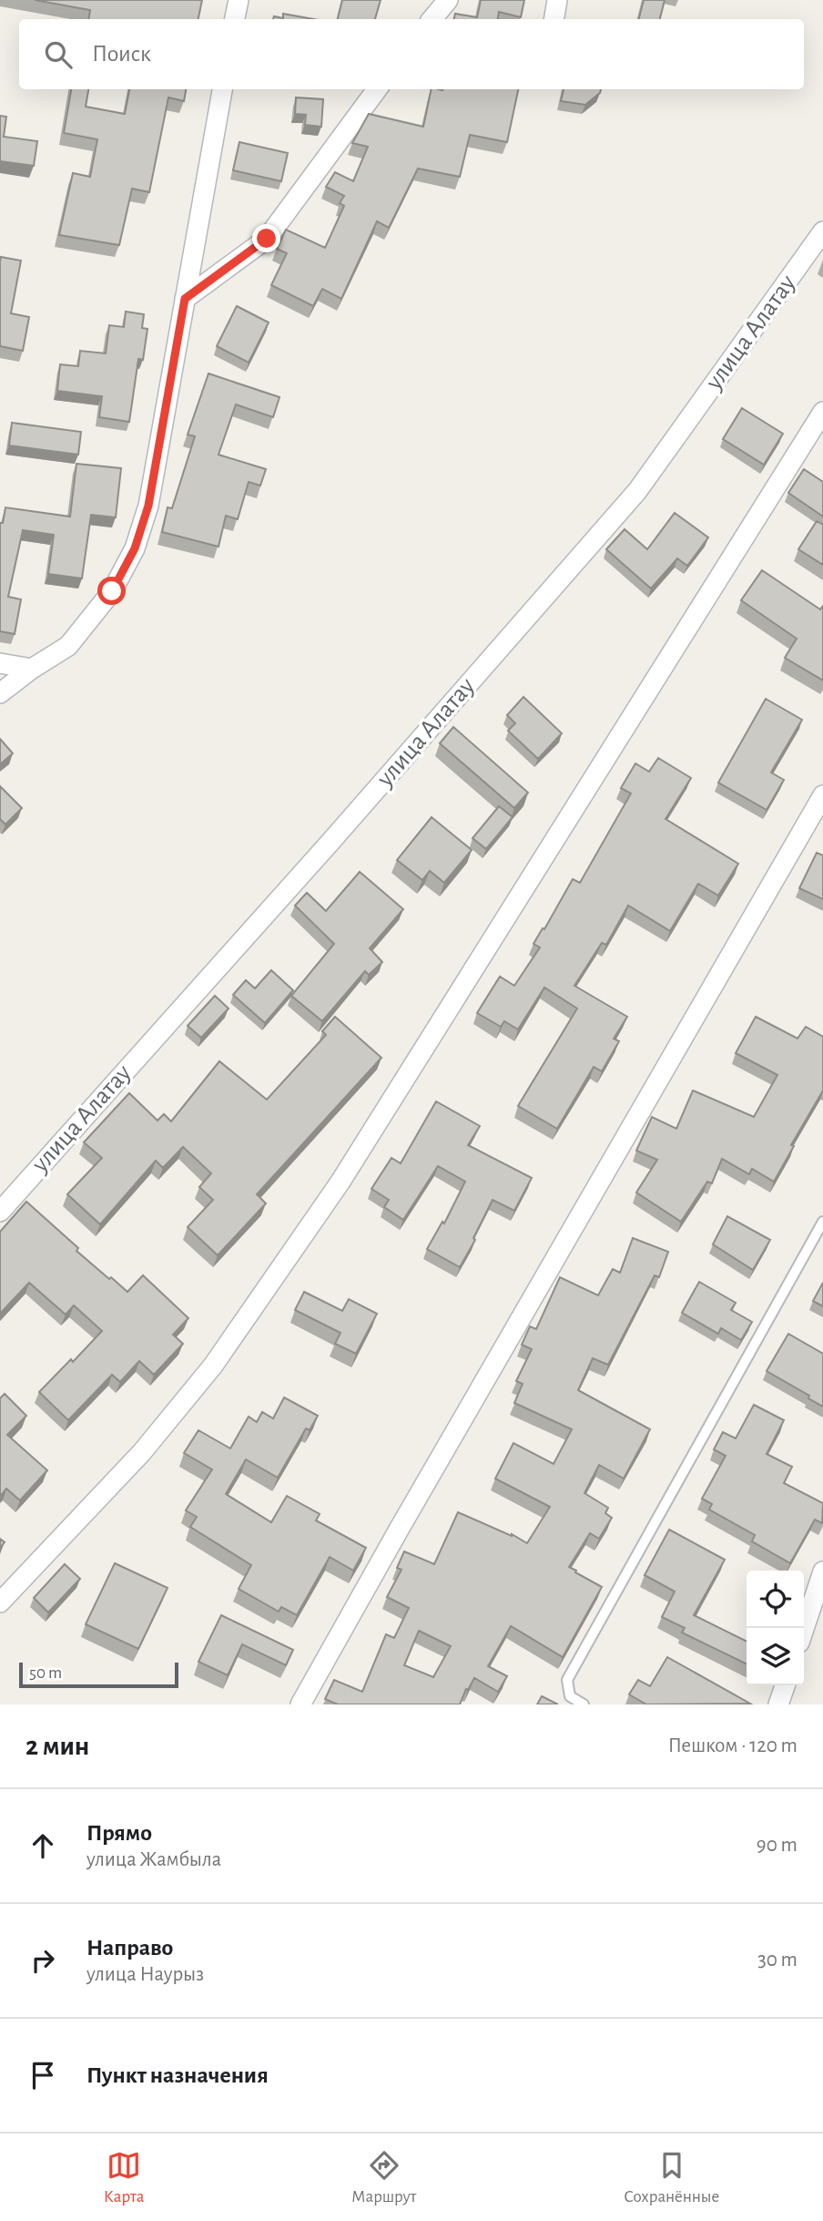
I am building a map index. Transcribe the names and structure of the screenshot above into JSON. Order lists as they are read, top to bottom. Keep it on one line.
{"streets":{"street":["улица Алатау"]},"scale_bar":"50 m","page":{"search":"Поиск","scale":"50 m","heading":["2 мин","Пешком · 120 m"],"list":[["Прямо","улица Жамбыла","90 m"],["Направо","улица Наурыз","30 m"],"Пункт назначения"],"nav":["Карта","Маршрут","Сохранённые"]}}
